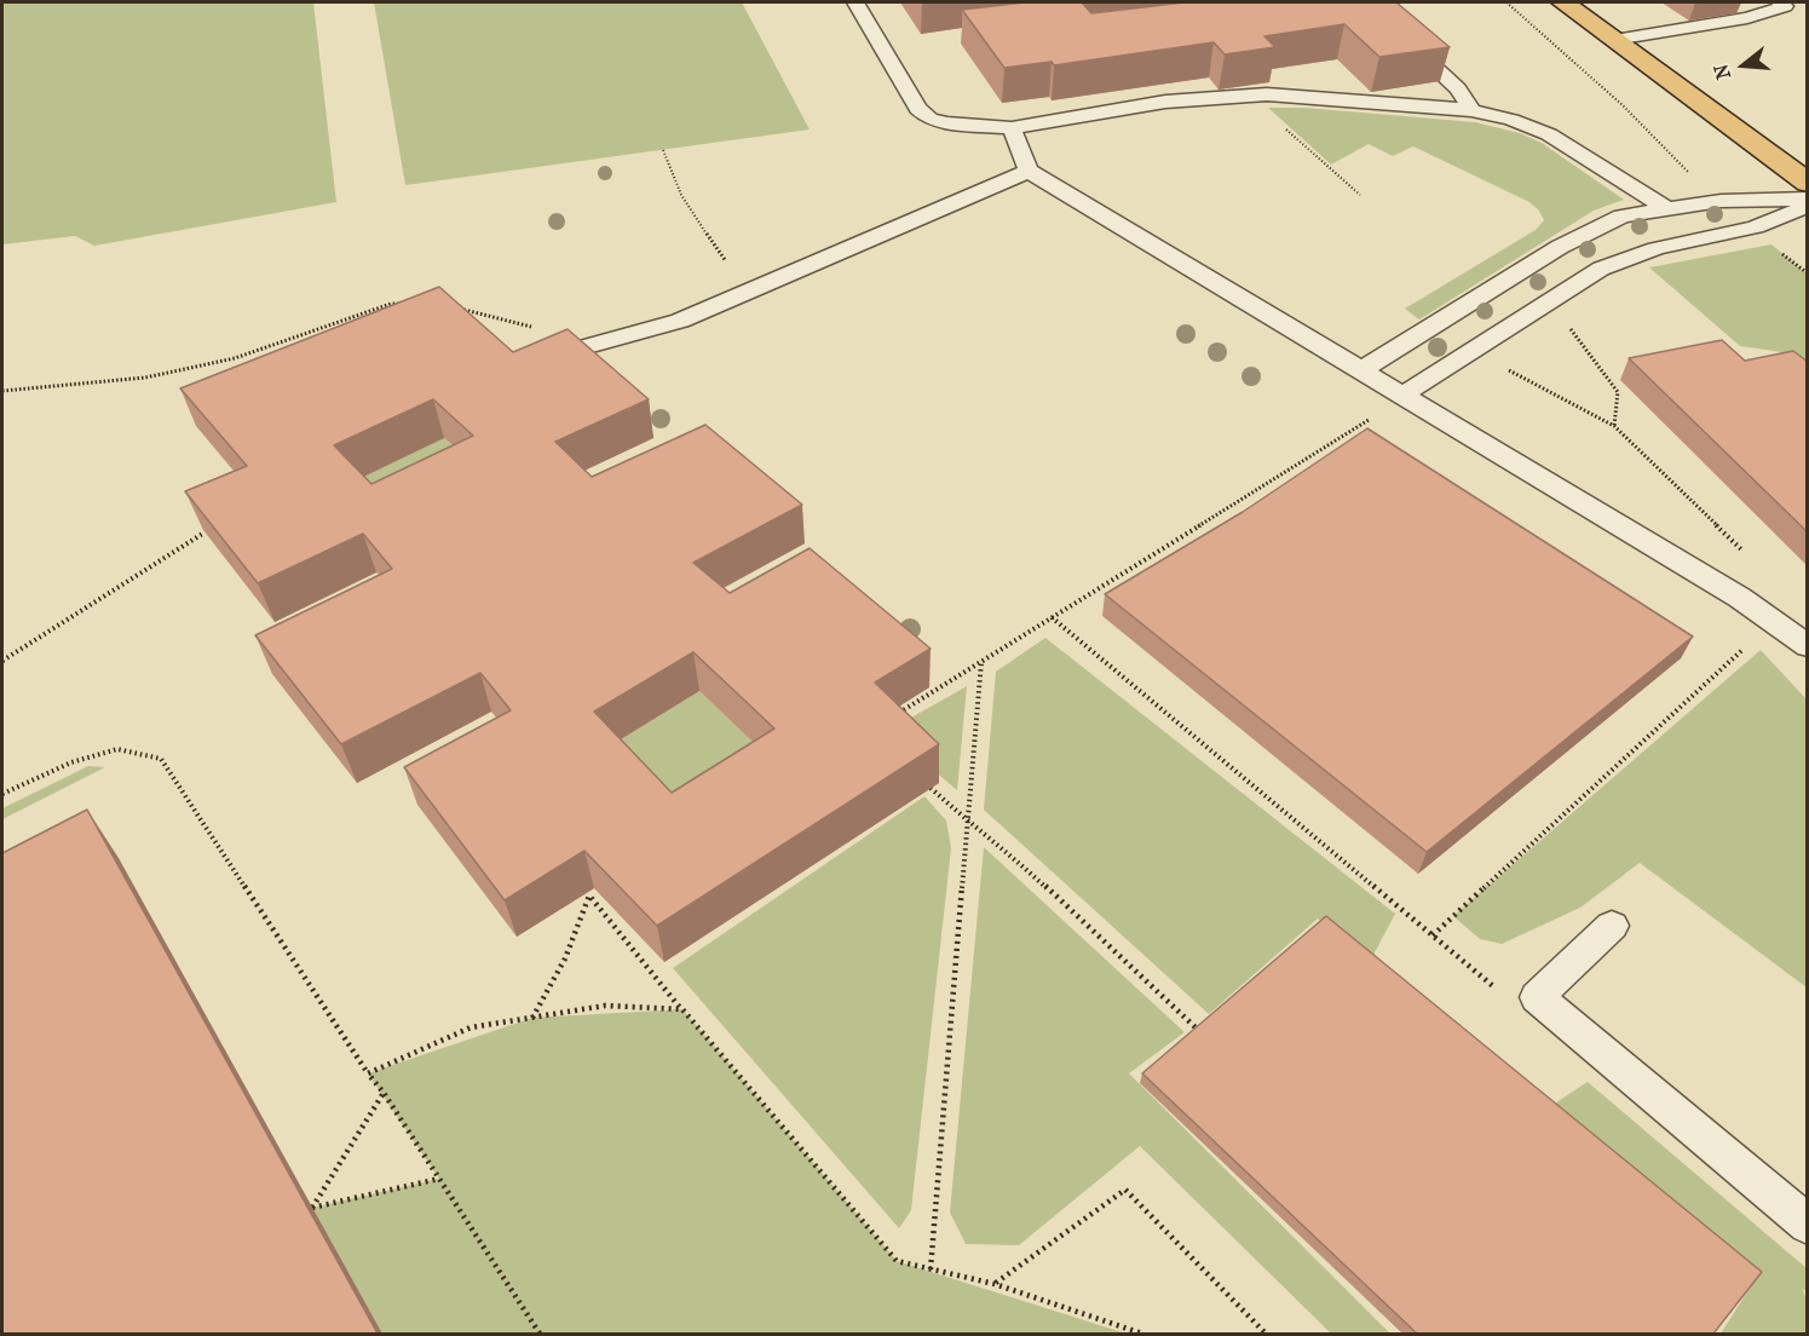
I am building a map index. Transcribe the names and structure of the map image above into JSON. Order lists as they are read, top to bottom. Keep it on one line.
{"north":"left"}
